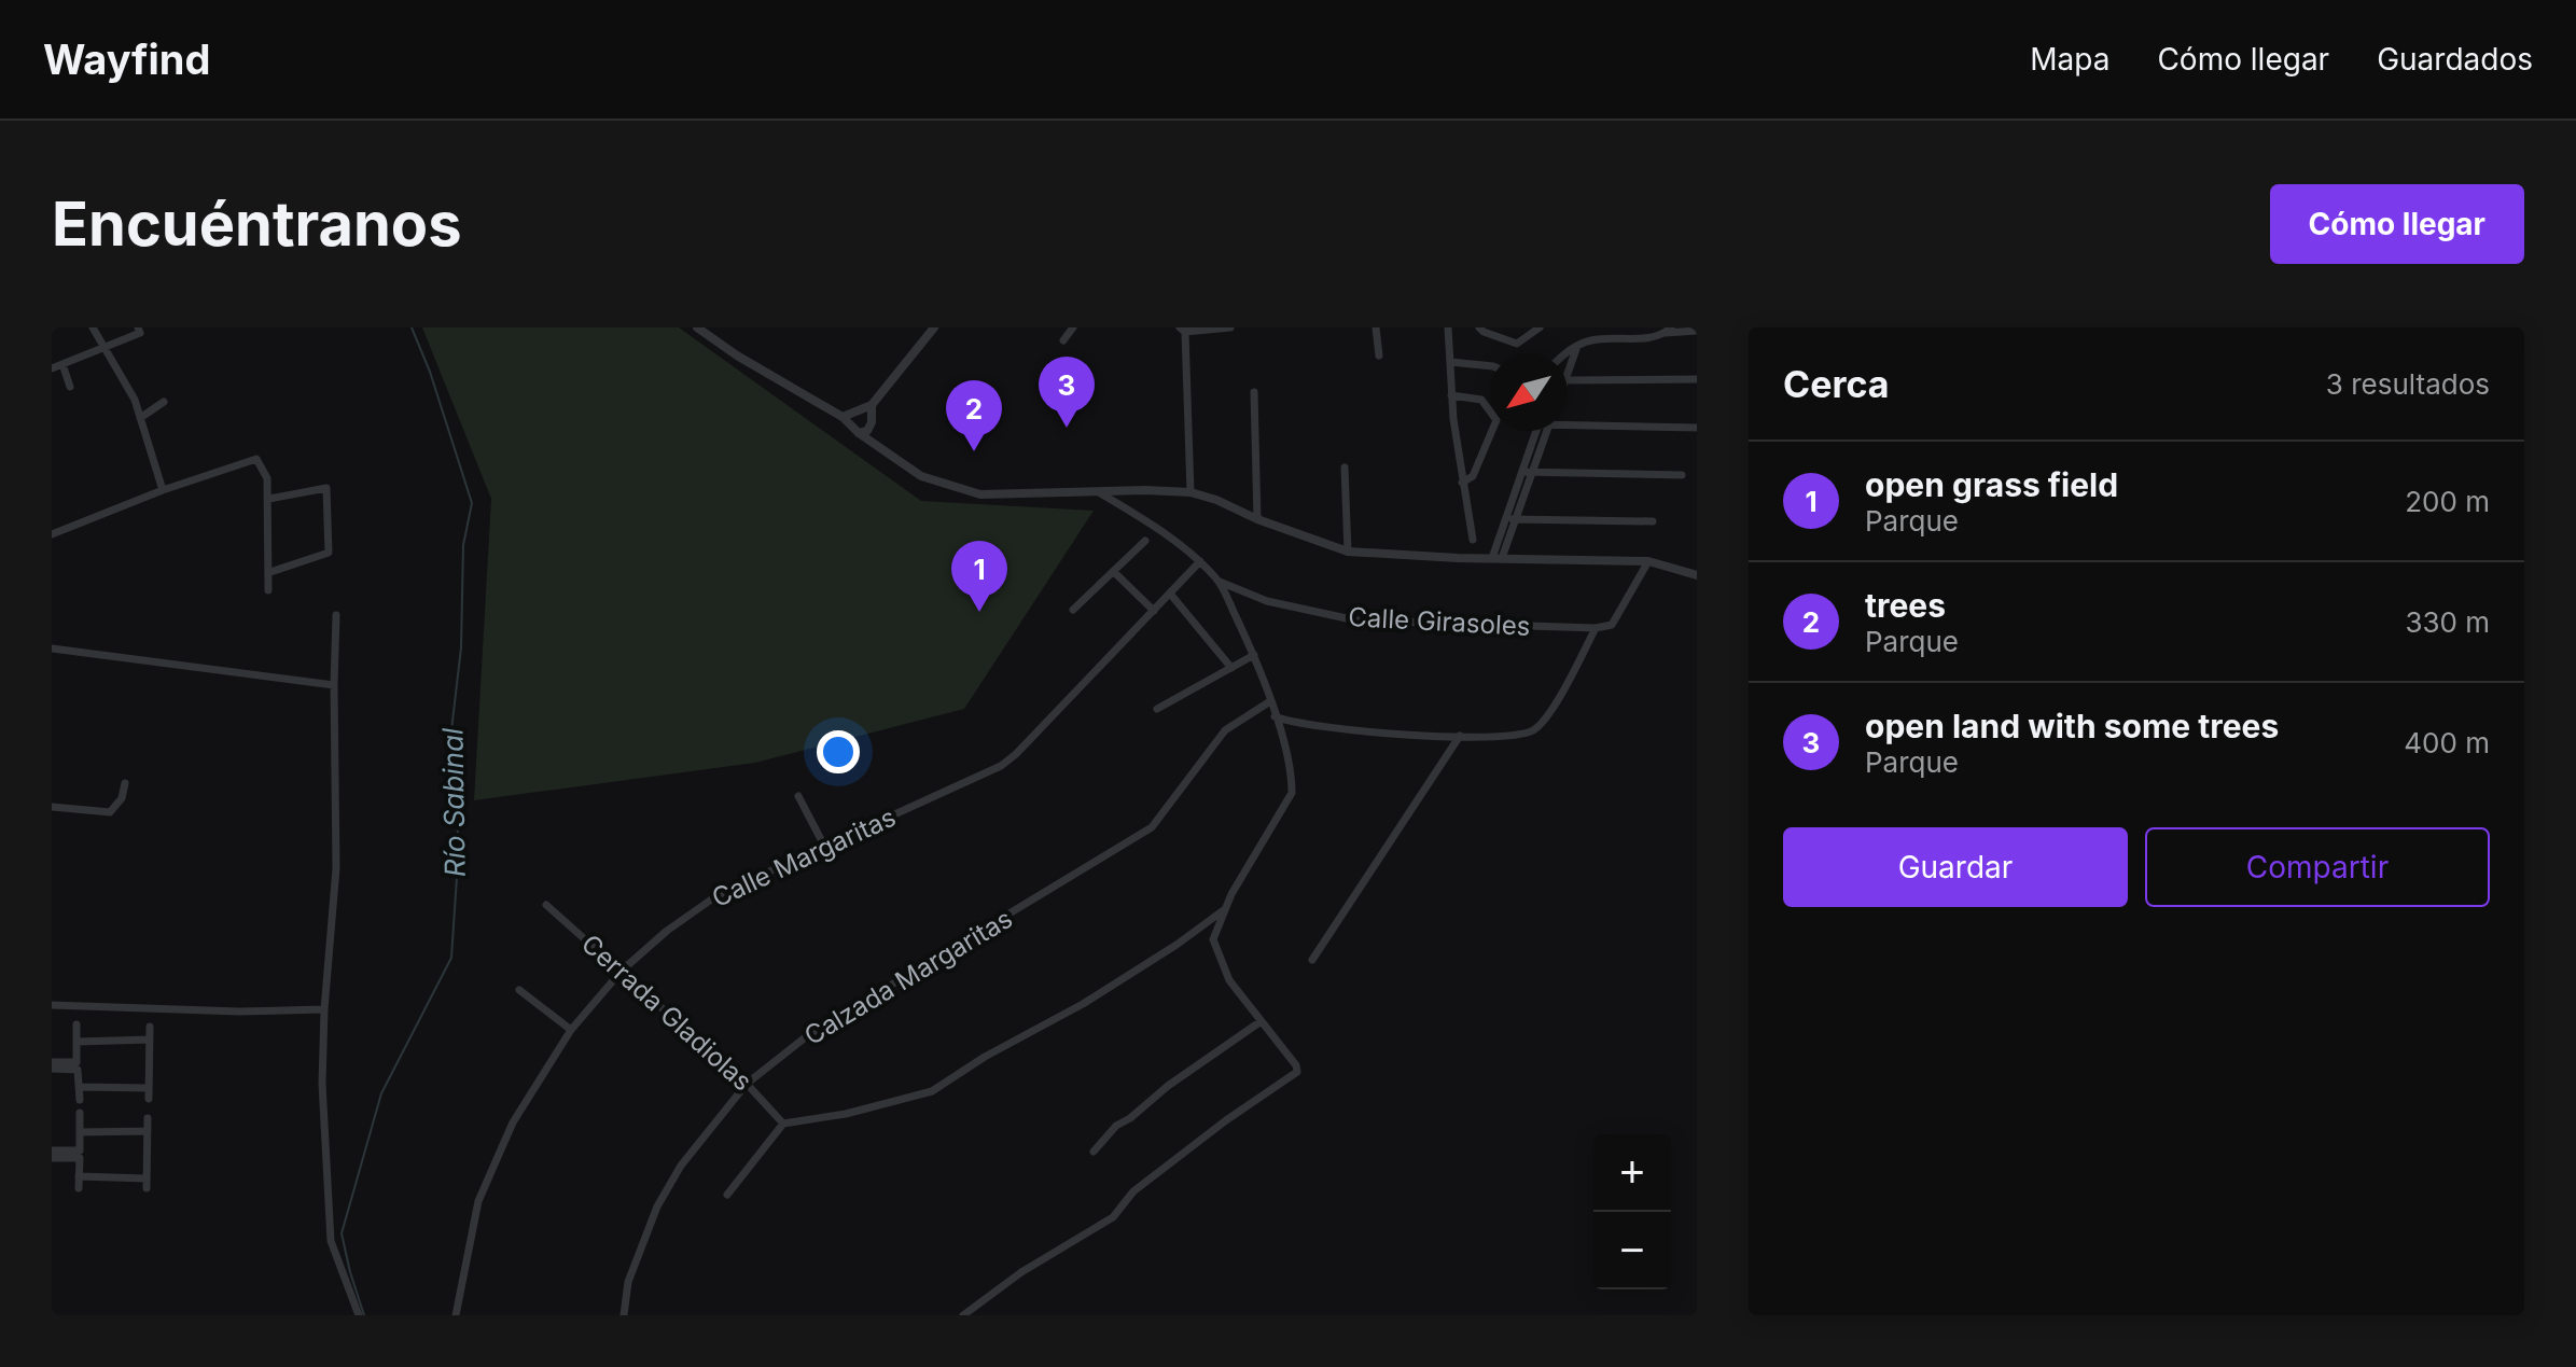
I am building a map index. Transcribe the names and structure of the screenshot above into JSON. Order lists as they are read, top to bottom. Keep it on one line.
{"streets":{"street":["Calle Girasoles","Calle Margaritas","Calzada Margaritas","Cerrada Gladiolas"]},"crossings":[["Calle Margaritas","Cerrada Gladiolas"],["Calzada Margaritas","Cerrada Gladiolas"]],"water":["Río Sabinal"],"north":"bottom left","page":{"header":"Wayfind","nav":["Mapa","Cómo llegar","Guardados"],"buttons":["Cómo llegar",["Guardar","Compartir"]],"title":"Encuéntranos","heading":["Cerca","3 resultados"],"pins":["3","2","1"],"list":[{"mark":"1","name":"open grass field","note":"Parque","value":"200 m"},{"mark":"2","name":"trees","note":"Parque","value":"330 m"},{"mark":"3","name":"open land with some trees","note":"Parque","value":"400 m"}],"map_buttons":["+","−"]}}
